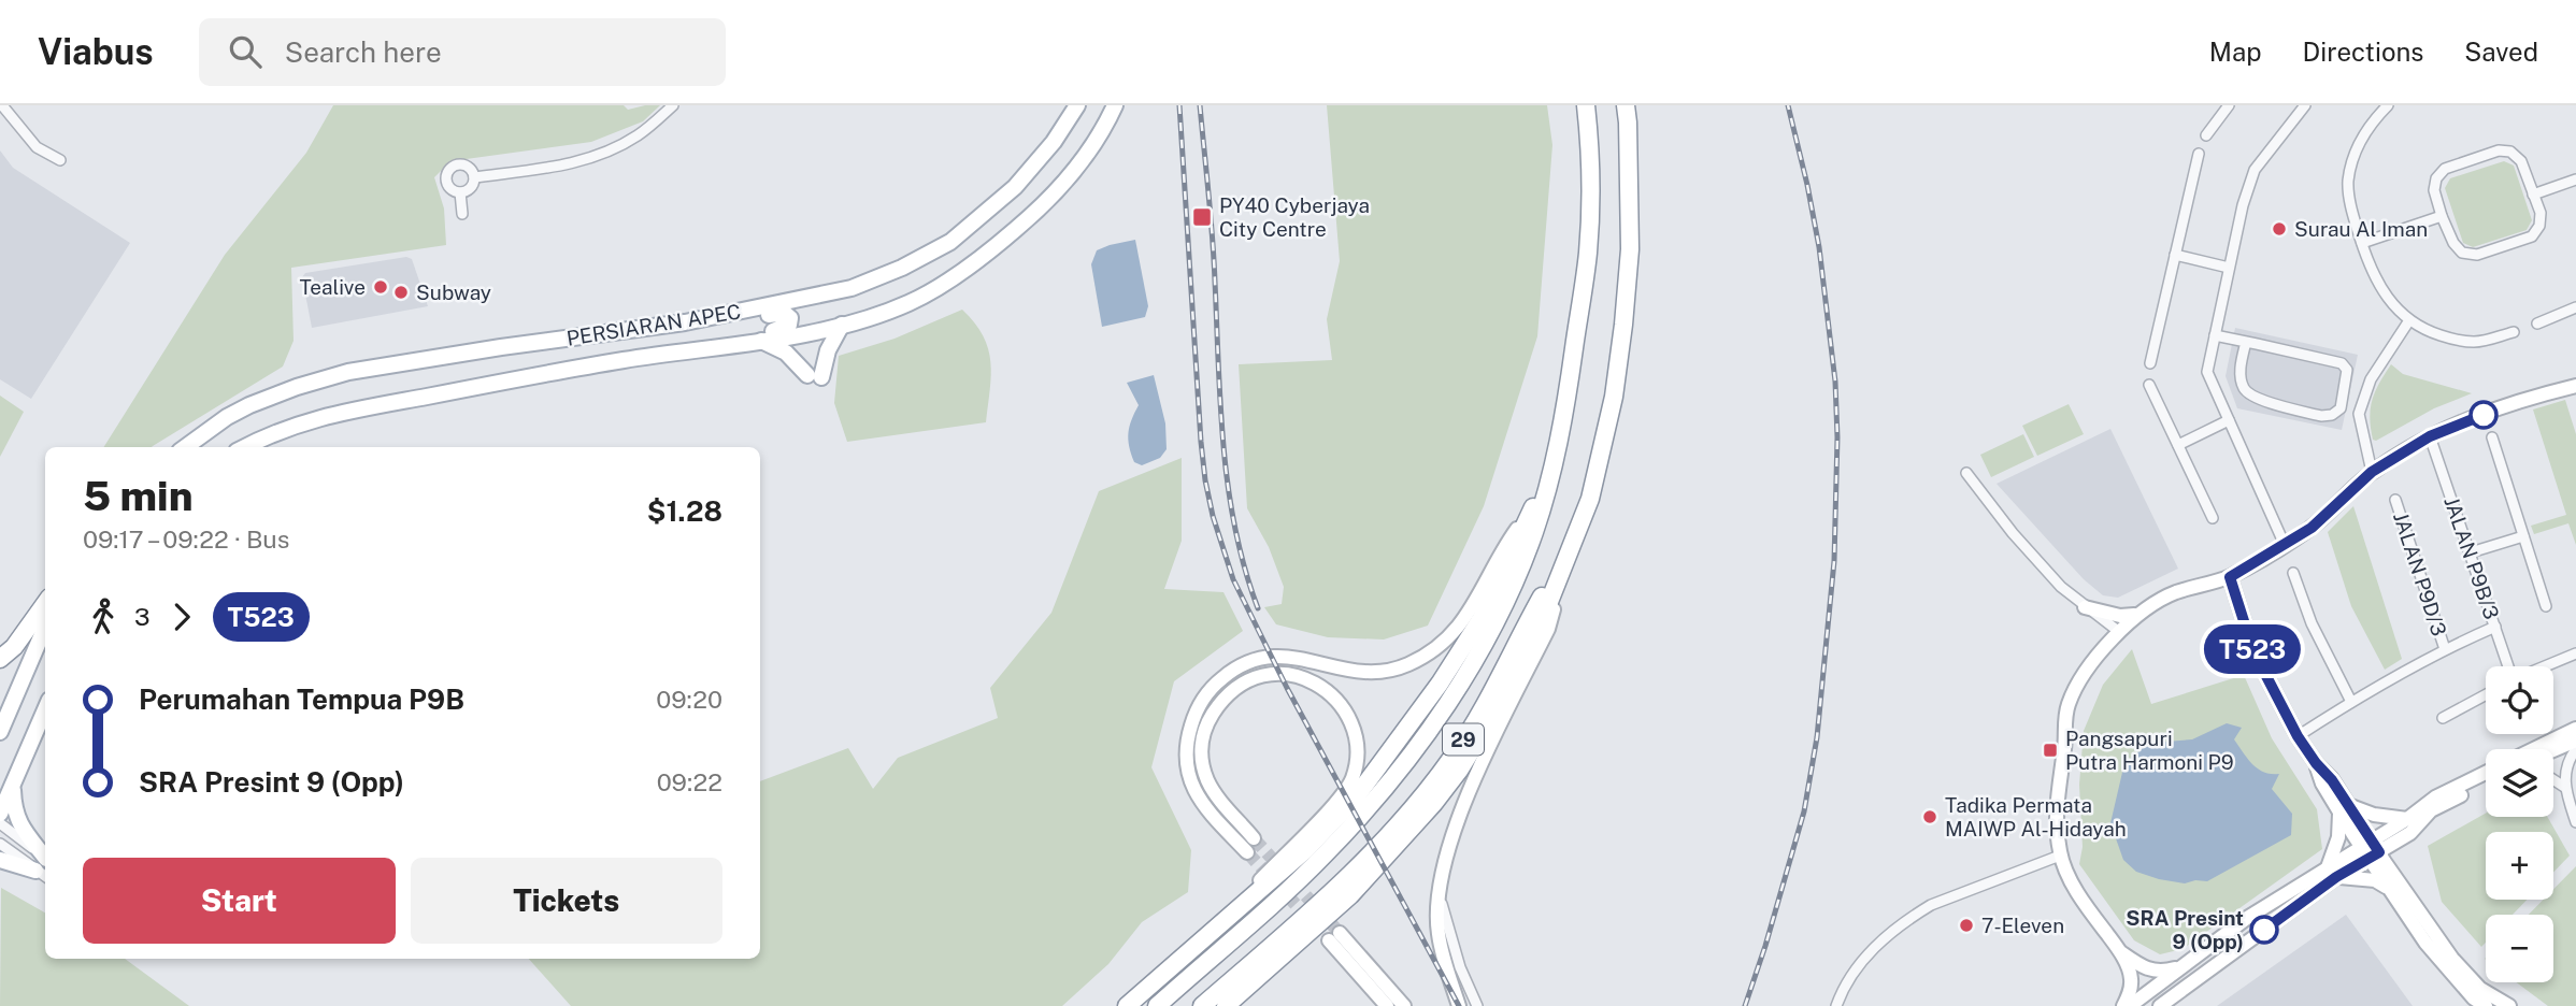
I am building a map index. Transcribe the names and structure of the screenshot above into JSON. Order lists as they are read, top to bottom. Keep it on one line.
{"streets":{"highway":["29"],"main road":["PERSIARAN APEC"],"street":["JALAN P9B/3","JALAN P9D/3"]},"places":{"transit":["PY40 Cyberjaya City Centre","Pangsapuri Putra Harmoni P9"],"other":["Surau Al Iman","Tealive","Subway","Tadika Permata MAIWP Al-Hidayah","7-Eleven","SRA Presint 9 (Opp)"]},"lines":["bus line T523"],"page":{"header":"Viabus","search":"Search here","nav":["Map","Directions","Saved"],"on_map":"T523","heading":["5 min","09:17 – 09:22 · Bus","$1.28"],"legs":["3","T523"],"list":[{"name":"Perumahan Tempua P9B","value":"09:20"},{"name":"SRA Presint 9 (Opp)","value":"09:22"}],"map_buttons":["+","−"],"buttons":["Start","Tickets"]}}
